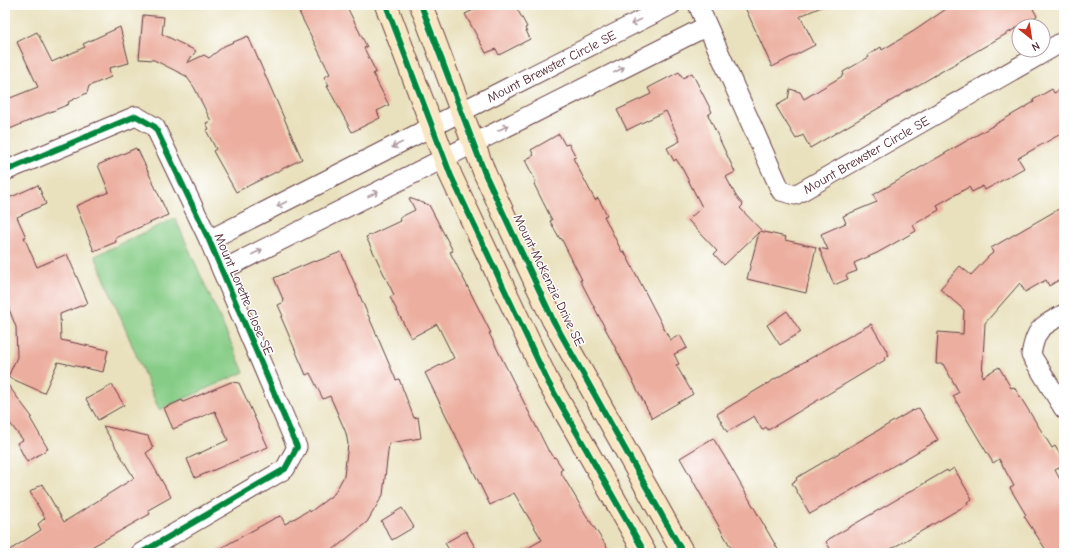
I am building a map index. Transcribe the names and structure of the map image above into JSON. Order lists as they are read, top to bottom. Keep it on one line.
{"streets":{"street":["Mount Brewster Circle SE","Mount McKenzie Drive SE","Mount Lorette Close SE"]},"crossings":[["Mount Brewster Circle SE","Mount McKenzie Drive SE"],["Mount Brewster Circle SE","Mount Lorette Close SE"]],"north":"bottom right"}
